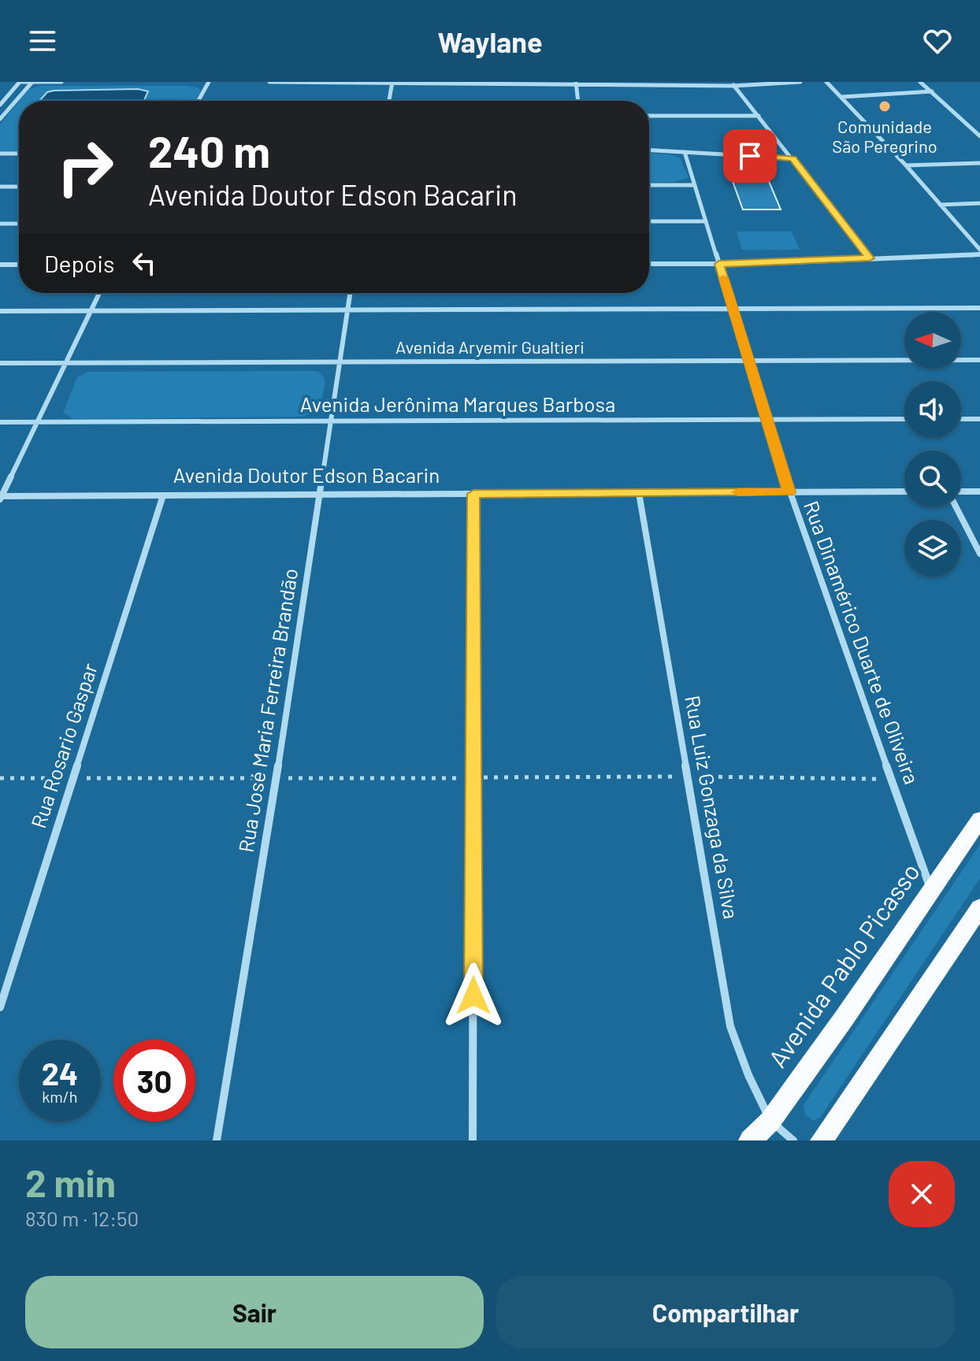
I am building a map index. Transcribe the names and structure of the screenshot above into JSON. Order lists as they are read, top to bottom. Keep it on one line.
{"streets":{"main road":["Avenida Pablo Picasso"],"street":["Avenida Aryemir Gualtieri","Avenida Jerônima Marques Barbosa","Avenida Doutor Edson Bacarin","Rua Dinamérico Duarte de Oliveira","Rua José Maria Ferreira Brandão","Rua Rosario Gaspar","Rua Luiz Gonzaga da Silva"]},"crossings":[["Avenida Aryemir Gualtieri","Rua Dinamérico Duarte de Oliveira"],["Avenida Aryemir Gualtieri","Rua José Maria Ferreira Brandão"],["Avenida Jerônima Marques Barbosa","Rua Dinamérico Duarte de Oliveira"],["Avenida Jerônima Marques Barbosa","Rua José Maria Ferreira Brandão"],["Avenida Doutor Edson Bacarin","Rua Dinamérico Duarte de Oliveira"],["Avenida Doutor Edson Bacarin","Rua José Maria Ferreira Brandão"],["Avenida Doutor Edson Bacarin","Rua Rosario Gaspar"],["Avenida Doutor Edson Bacarin","Rua Luiz Gonzaga da Silva"],["Rua Dinamérico Duarte de Oliveira","Avenida Pablo Picasso"],["Rua Luiz Gonzaga da Silva","Avenida Pablo Picasso"]],"places":["Comunidade São Peregrino"],"north":"left","page":{"header":"Waylane","turn":["240 m","Avenida Doutor Edson Bacarin"],"then":"Depois","speed":"24 km/h","limit":"30","heading":["2 min","830 m · 12:50"],"buttons":["Sair","Compartilhar"]}}
